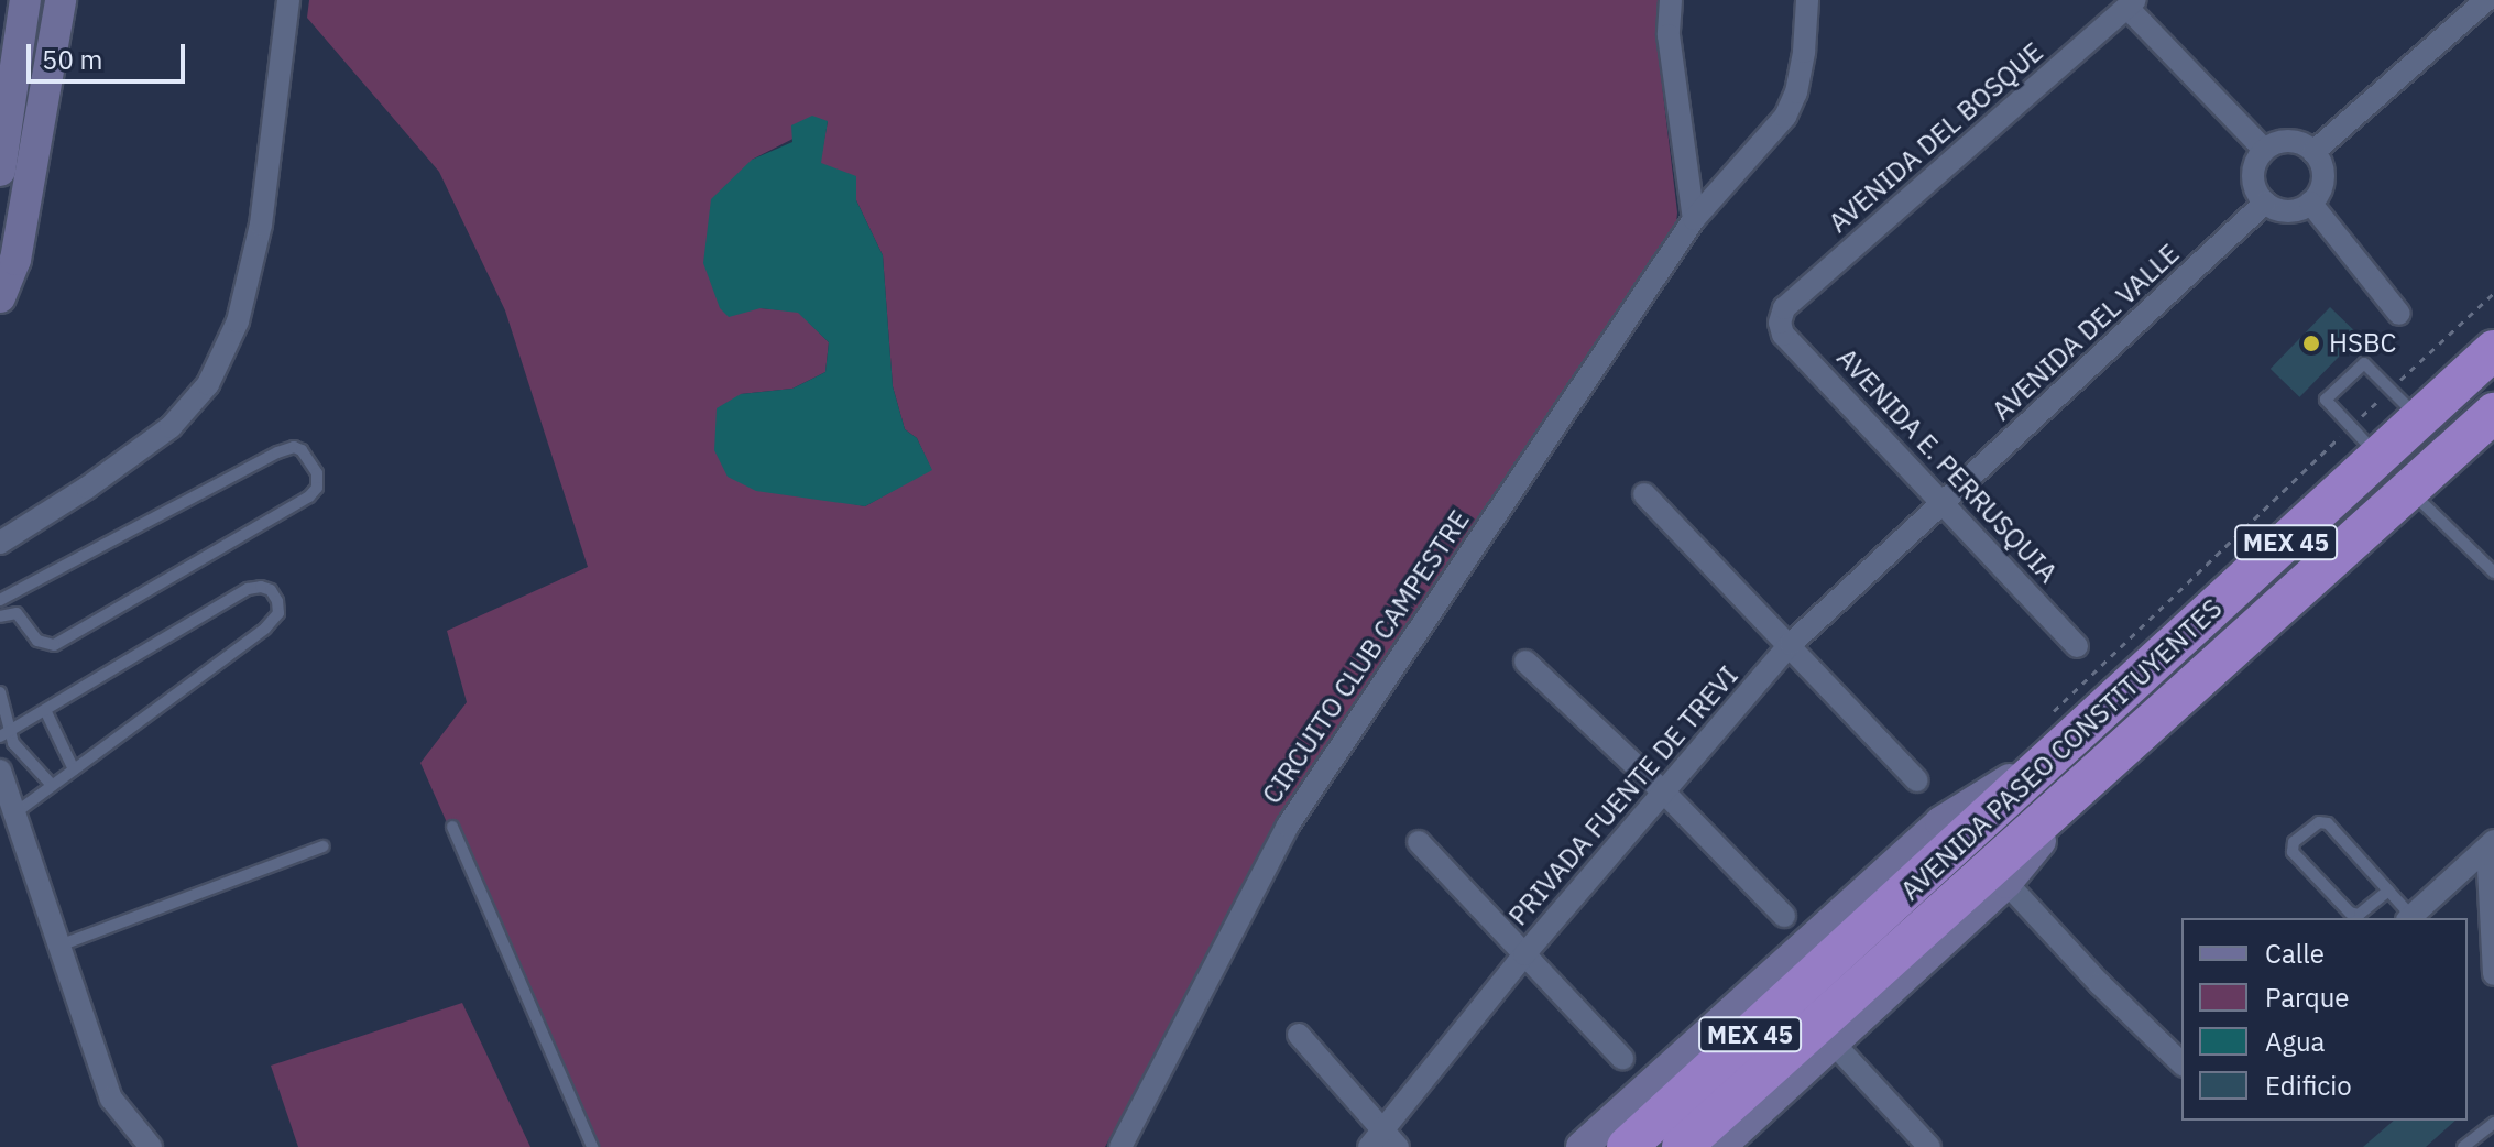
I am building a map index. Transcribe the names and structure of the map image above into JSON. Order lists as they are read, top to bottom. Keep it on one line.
{"streets":{"highway":["MEX 45","AVENIDA PASEO CONSTITUYENTES"],"street":["AVENIDA DEL BOSQUE","AVENIDA DEL VALLE","AVENIDA E. PERRUSQUIA","CIRCUITO CLUB CAMPESTRE","PRIVADA FUENTE DE TREVI"]},"crossings":[["AVENIDA DEL BOSQUE","AVENIDA E. PERRUSQUIA"],["AVENIDA DEL VALLE","AVENIDA E. PERRUSQUIA"],["AVENIDA DEL VALLE","PRIVADA FUENTE DE TREVI"],["AVENIDA E. PERRUSQUIA","PRIVADA FUENTE DE TREVI"]],"places":["HSBC"],"legend":["Calle","Parque","Agua","Edificio"],"scale_bar":"50 m"}
